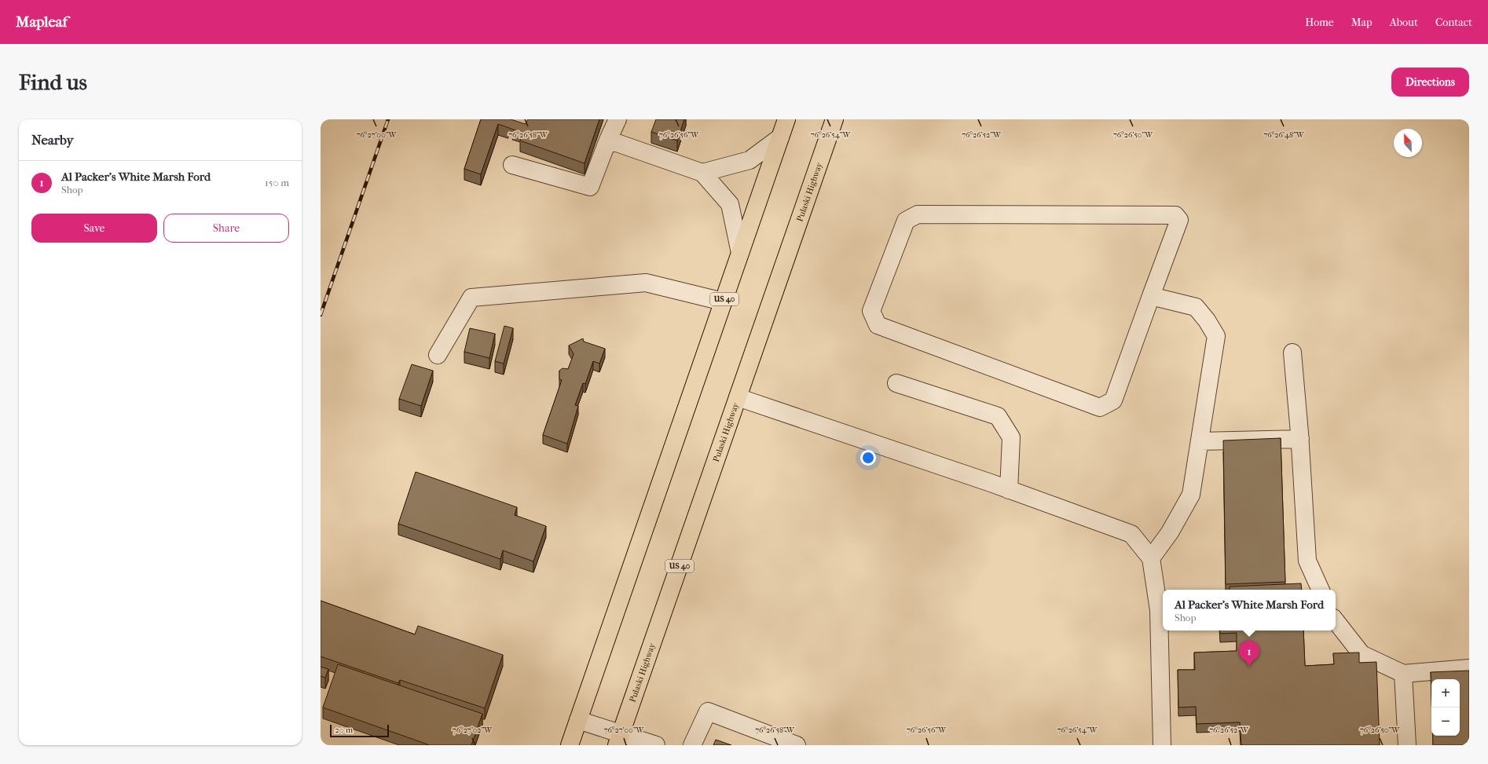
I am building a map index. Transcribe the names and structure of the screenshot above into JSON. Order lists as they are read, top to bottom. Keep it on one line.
{"streets":{"highway":["Pulaski Highway","US 40"]},"scale_bar":"20 m","north":"top","page":{"header":"Mapleaf","nav":["Home","Map","About","Contact"],"buttons":["Directions",["Save","Share"]],"title":"Find us","heading":"Nearby","list":[{"mark":"1","name":"Al Packer's White Marsh Ford","note":"Shop","value":"150 m"}],"popup":["Al Packer's White Marsh Ford","Shop"],"pins":"1","map_buttons":["+","−"],"scale":"20 m"},"coordinates":["76°27'00\"W","76°26'58\"W","76°26'56\"W","76°26'54\"W","76°26'52\"W","76°26'50\"W","76°26'48\"W","76°27'02\"W"]}
